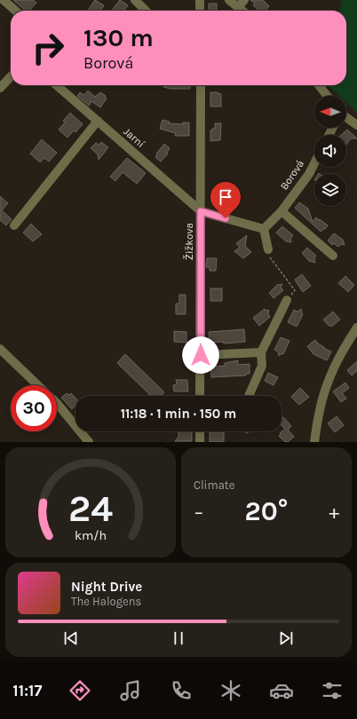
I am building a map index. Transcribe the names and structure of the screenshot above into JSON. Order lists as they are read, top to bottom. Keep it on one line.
{"streets":{"street":["Jarní","Borová","Žižkova"]},"crossings":[["Jarní","Žižkova"]],"north":"left","page":{"turn":["130 m","Borová"],"limit":"30","trip":"11:18 · 1 min · 150 m","tile":"Climate","heat":["−","20°","+"],"song":["Night Drive","The Halogens"],"tabs":"11:17","gauge":["24","km/h"]}}
